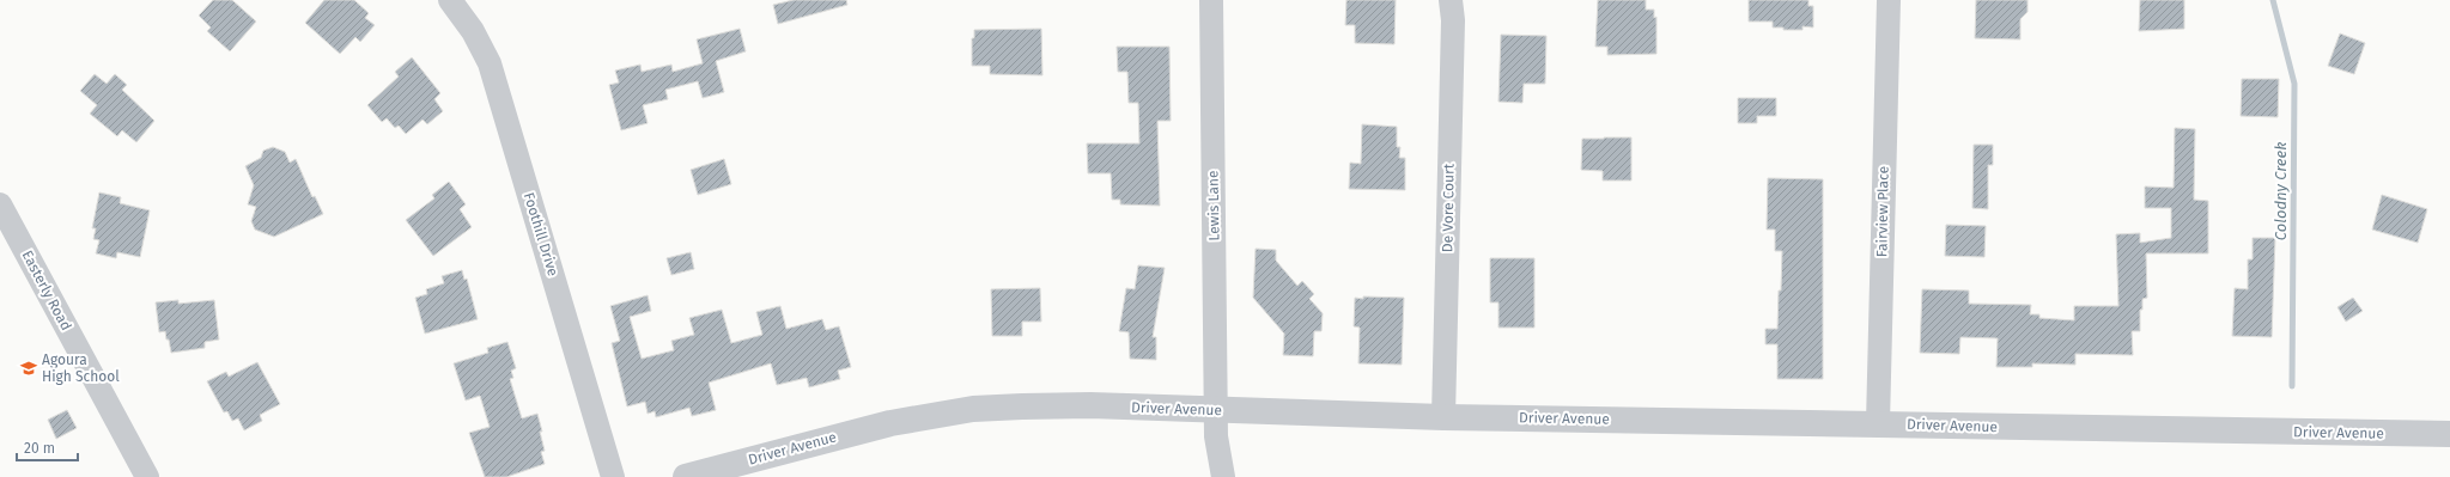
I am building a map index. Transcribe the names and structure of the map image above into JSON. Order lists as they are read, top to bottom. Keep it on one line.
{"streets":{"street":["Lewis Lane","De Vore Court","Fairview Place","Foothill Drive","Easterly Road","Driver Avenue"]},"crossings":[["Lewis Lane","Driver Avenue"],["De Vore Court","Driver Avenue"],["Fairview Place","Driver Avenue"]],"water":["Colodny Creek"],"places":{"school or university":["Agoura High School"]},"scale_bar":"20 m"}
